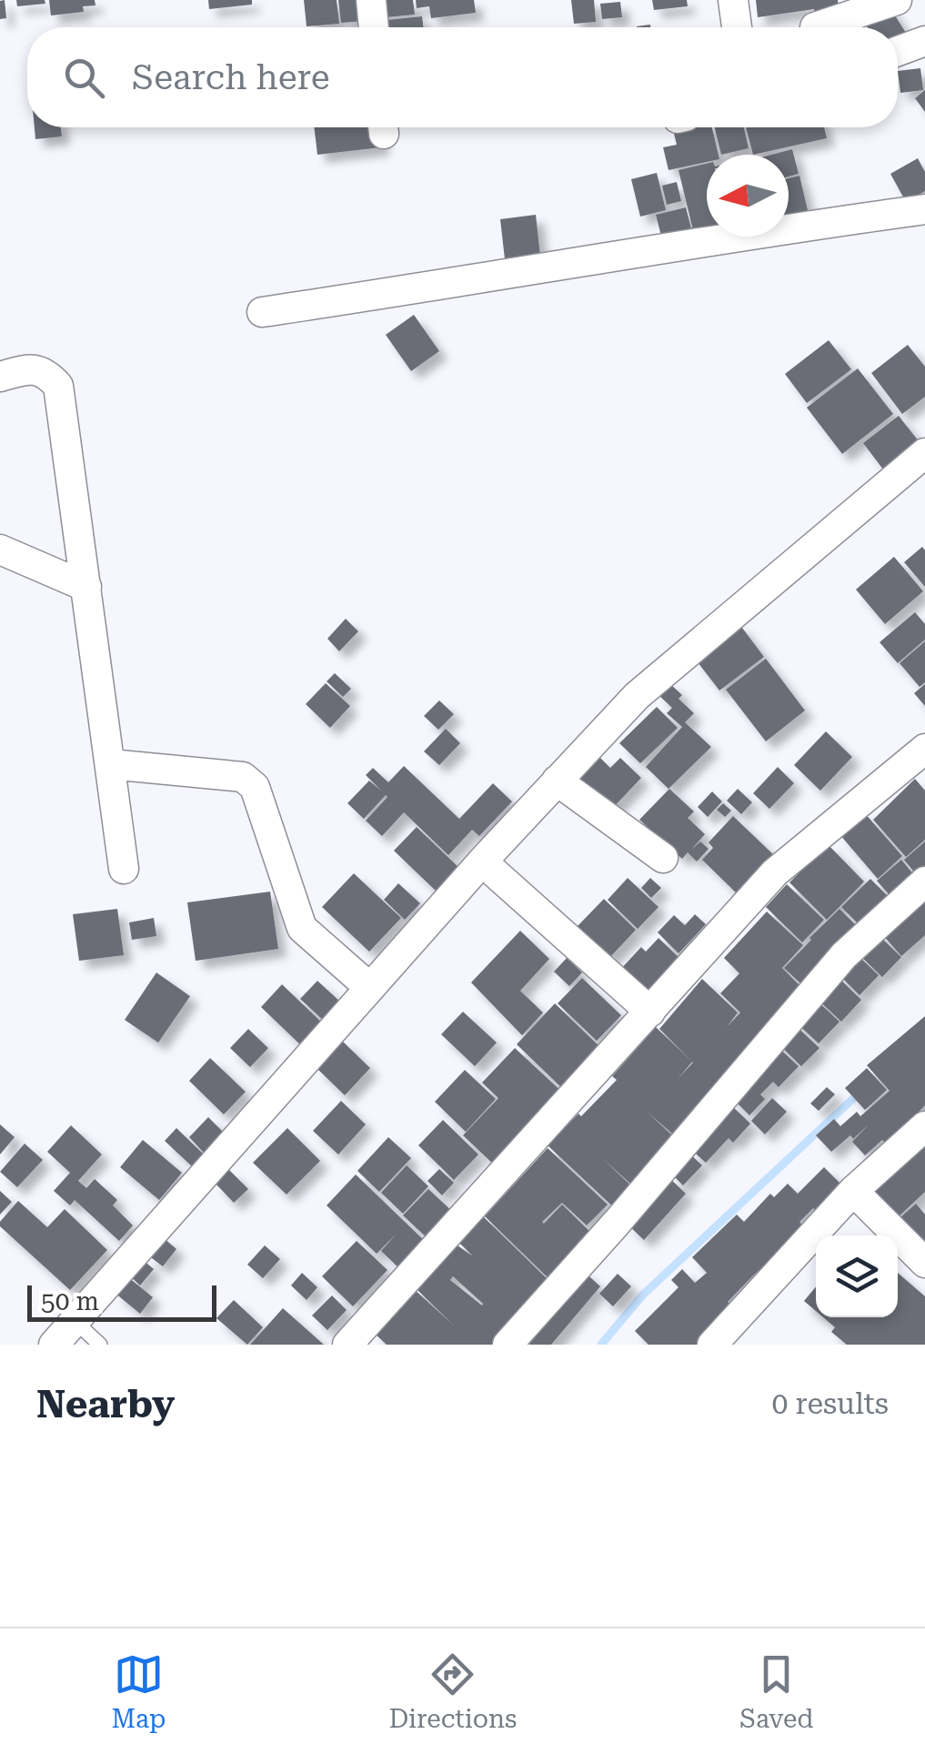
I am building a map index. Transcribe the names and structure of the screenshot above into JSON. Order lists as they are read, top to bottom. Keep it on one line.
{"scale_bar":"50 m","north":"left","page":{"search":"Search here","scale":"50 m","heading":["Nearby","0 results"],"nav":["Map","Directions","Saved"]}}
